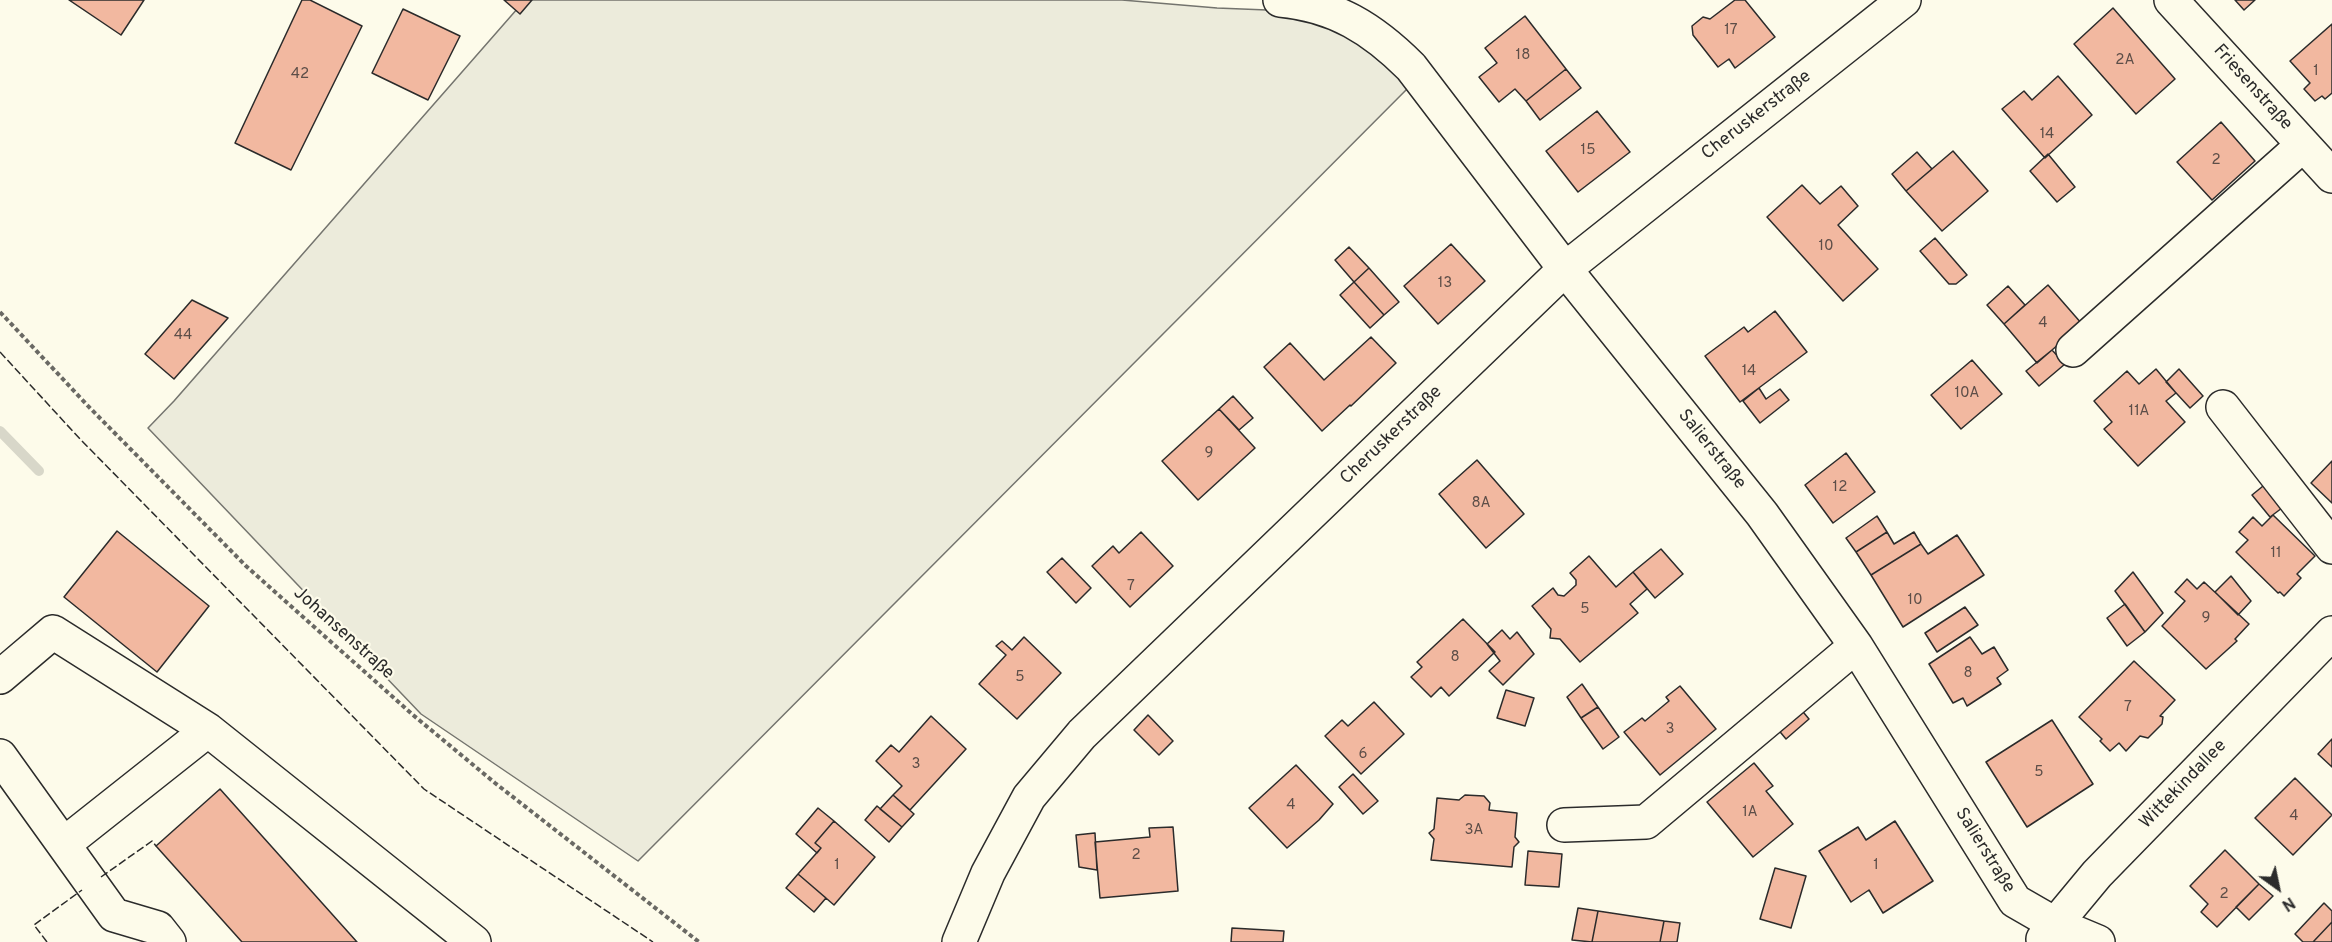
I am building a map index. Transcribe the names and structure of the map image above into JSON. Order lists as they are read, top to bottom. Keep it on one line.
{"streets":{"street":["Friesenstraße","Cheruskerstraße","Salierstraße","Wittekindallee"],"path":["Johansenstraße"]},"crossings":[["Cheruskerstraße","Salierstraße"],["Salierstraße","Wittekindallee"]],"house_numbers":["17","18","2A","1","42","14","15","2","10","13","4","44","14","10A","11A","9","12","8A","11","7","10","5","9","8","8","5","7","3","6","3","5","4","1A","4","3A","2","1","1","2"],"north":"bottom right"}
